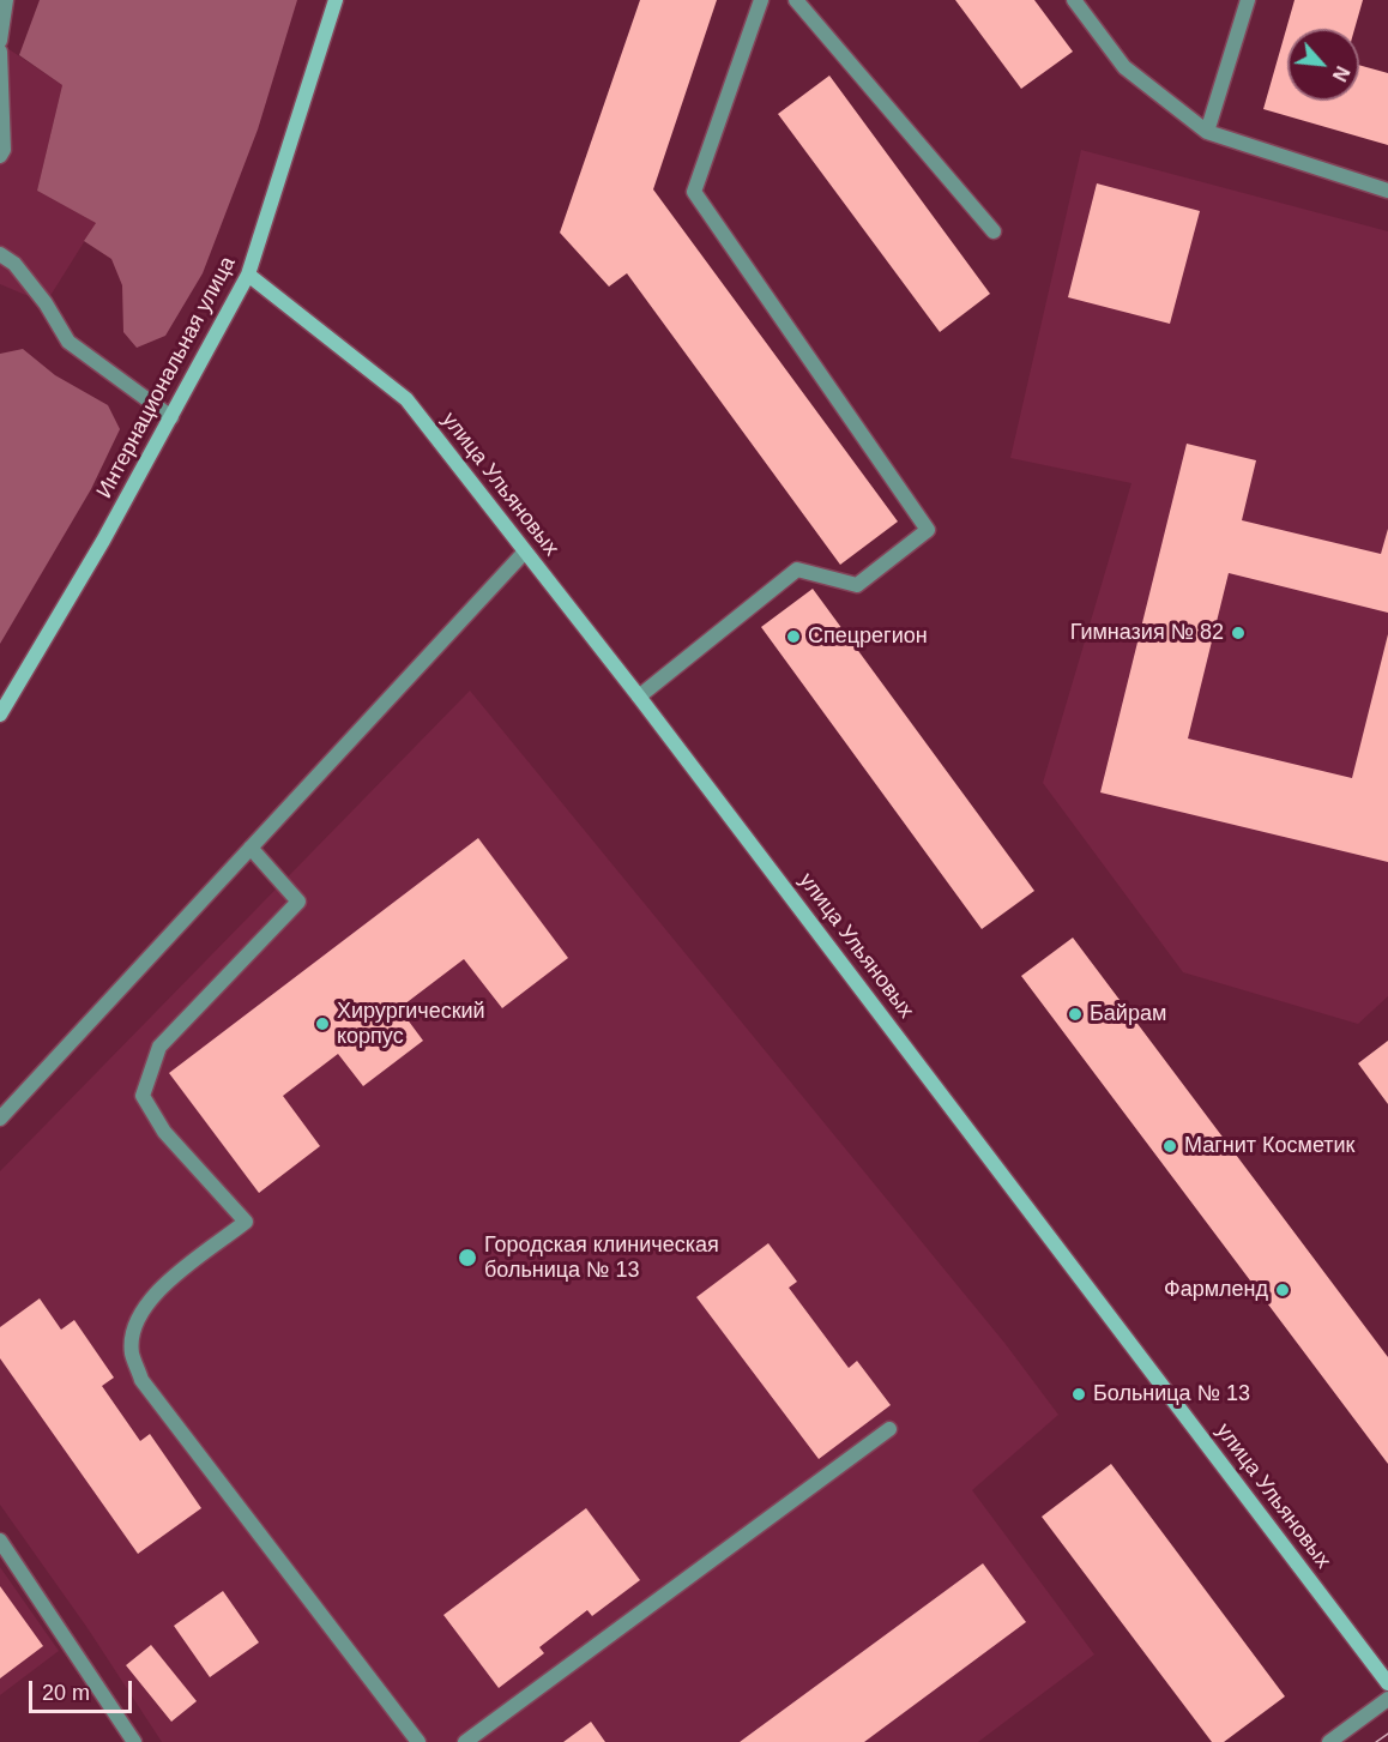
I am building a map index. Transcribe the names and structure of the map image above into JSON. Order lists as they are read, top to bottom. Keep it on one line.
{"streets":{"main road":["Интернациональная улица","улица Ульяновых"]},"crossings":[["Интернациональная улица","улица Ульяновых"]],"places":["Гимназия № 82","Спецрегион","Байрам","Хирургический корпус","Магнит Косметик","Городская клиническая больница № 13","Фармленд","Больница № 13"],"scale_bar":"20 m","north":"bottom right"}
